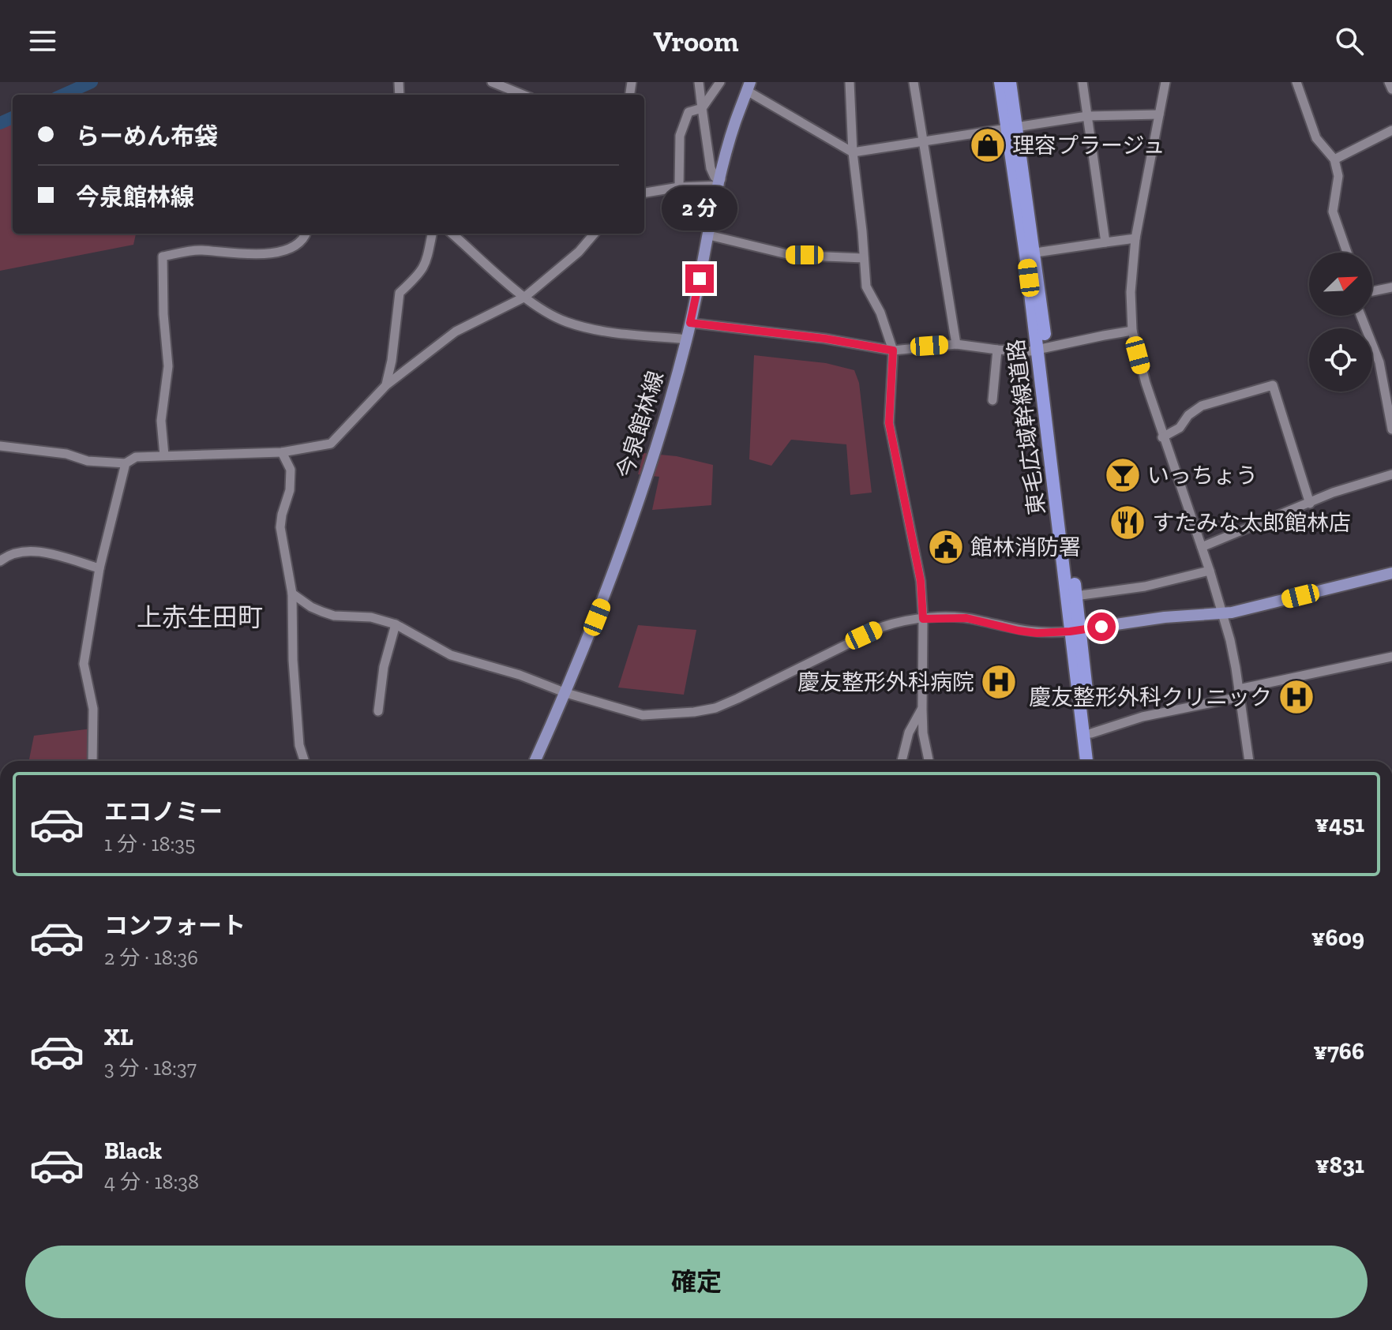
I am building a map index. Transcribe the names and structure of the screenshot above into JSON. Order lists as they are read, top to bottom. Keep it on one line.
{"streets":{"highway":["東毛広域幹線道路"],"main road":["今泉館林線"]},"districts":["上赤生田町"],"places":{"shop":["理容プラージュ"],"bar":["いっちょう"],"restaurant":["すたみな太郎館林店"],"public building":["館林消防署"],"hospital":["慶友整形外科病院","慶友整形外科クリニック"]},"north":"top right","page":{"header":"Vroom","banner":["らーめん布袋","今泉館林線"],"bubble":"2 分","list":[{"name":"エコノミー","note":"1 分 · 18:35","value":"¥451"},{"name":"コンフォート","note":"2 分 · 18:36","value":"¥609"},{"name":"XL","note":"3 分 · 18:37","value":"¥766"},{"name":"Black","note":"4 分 · 18:38","value":"¥831"}],"buttons":"確定"}}
